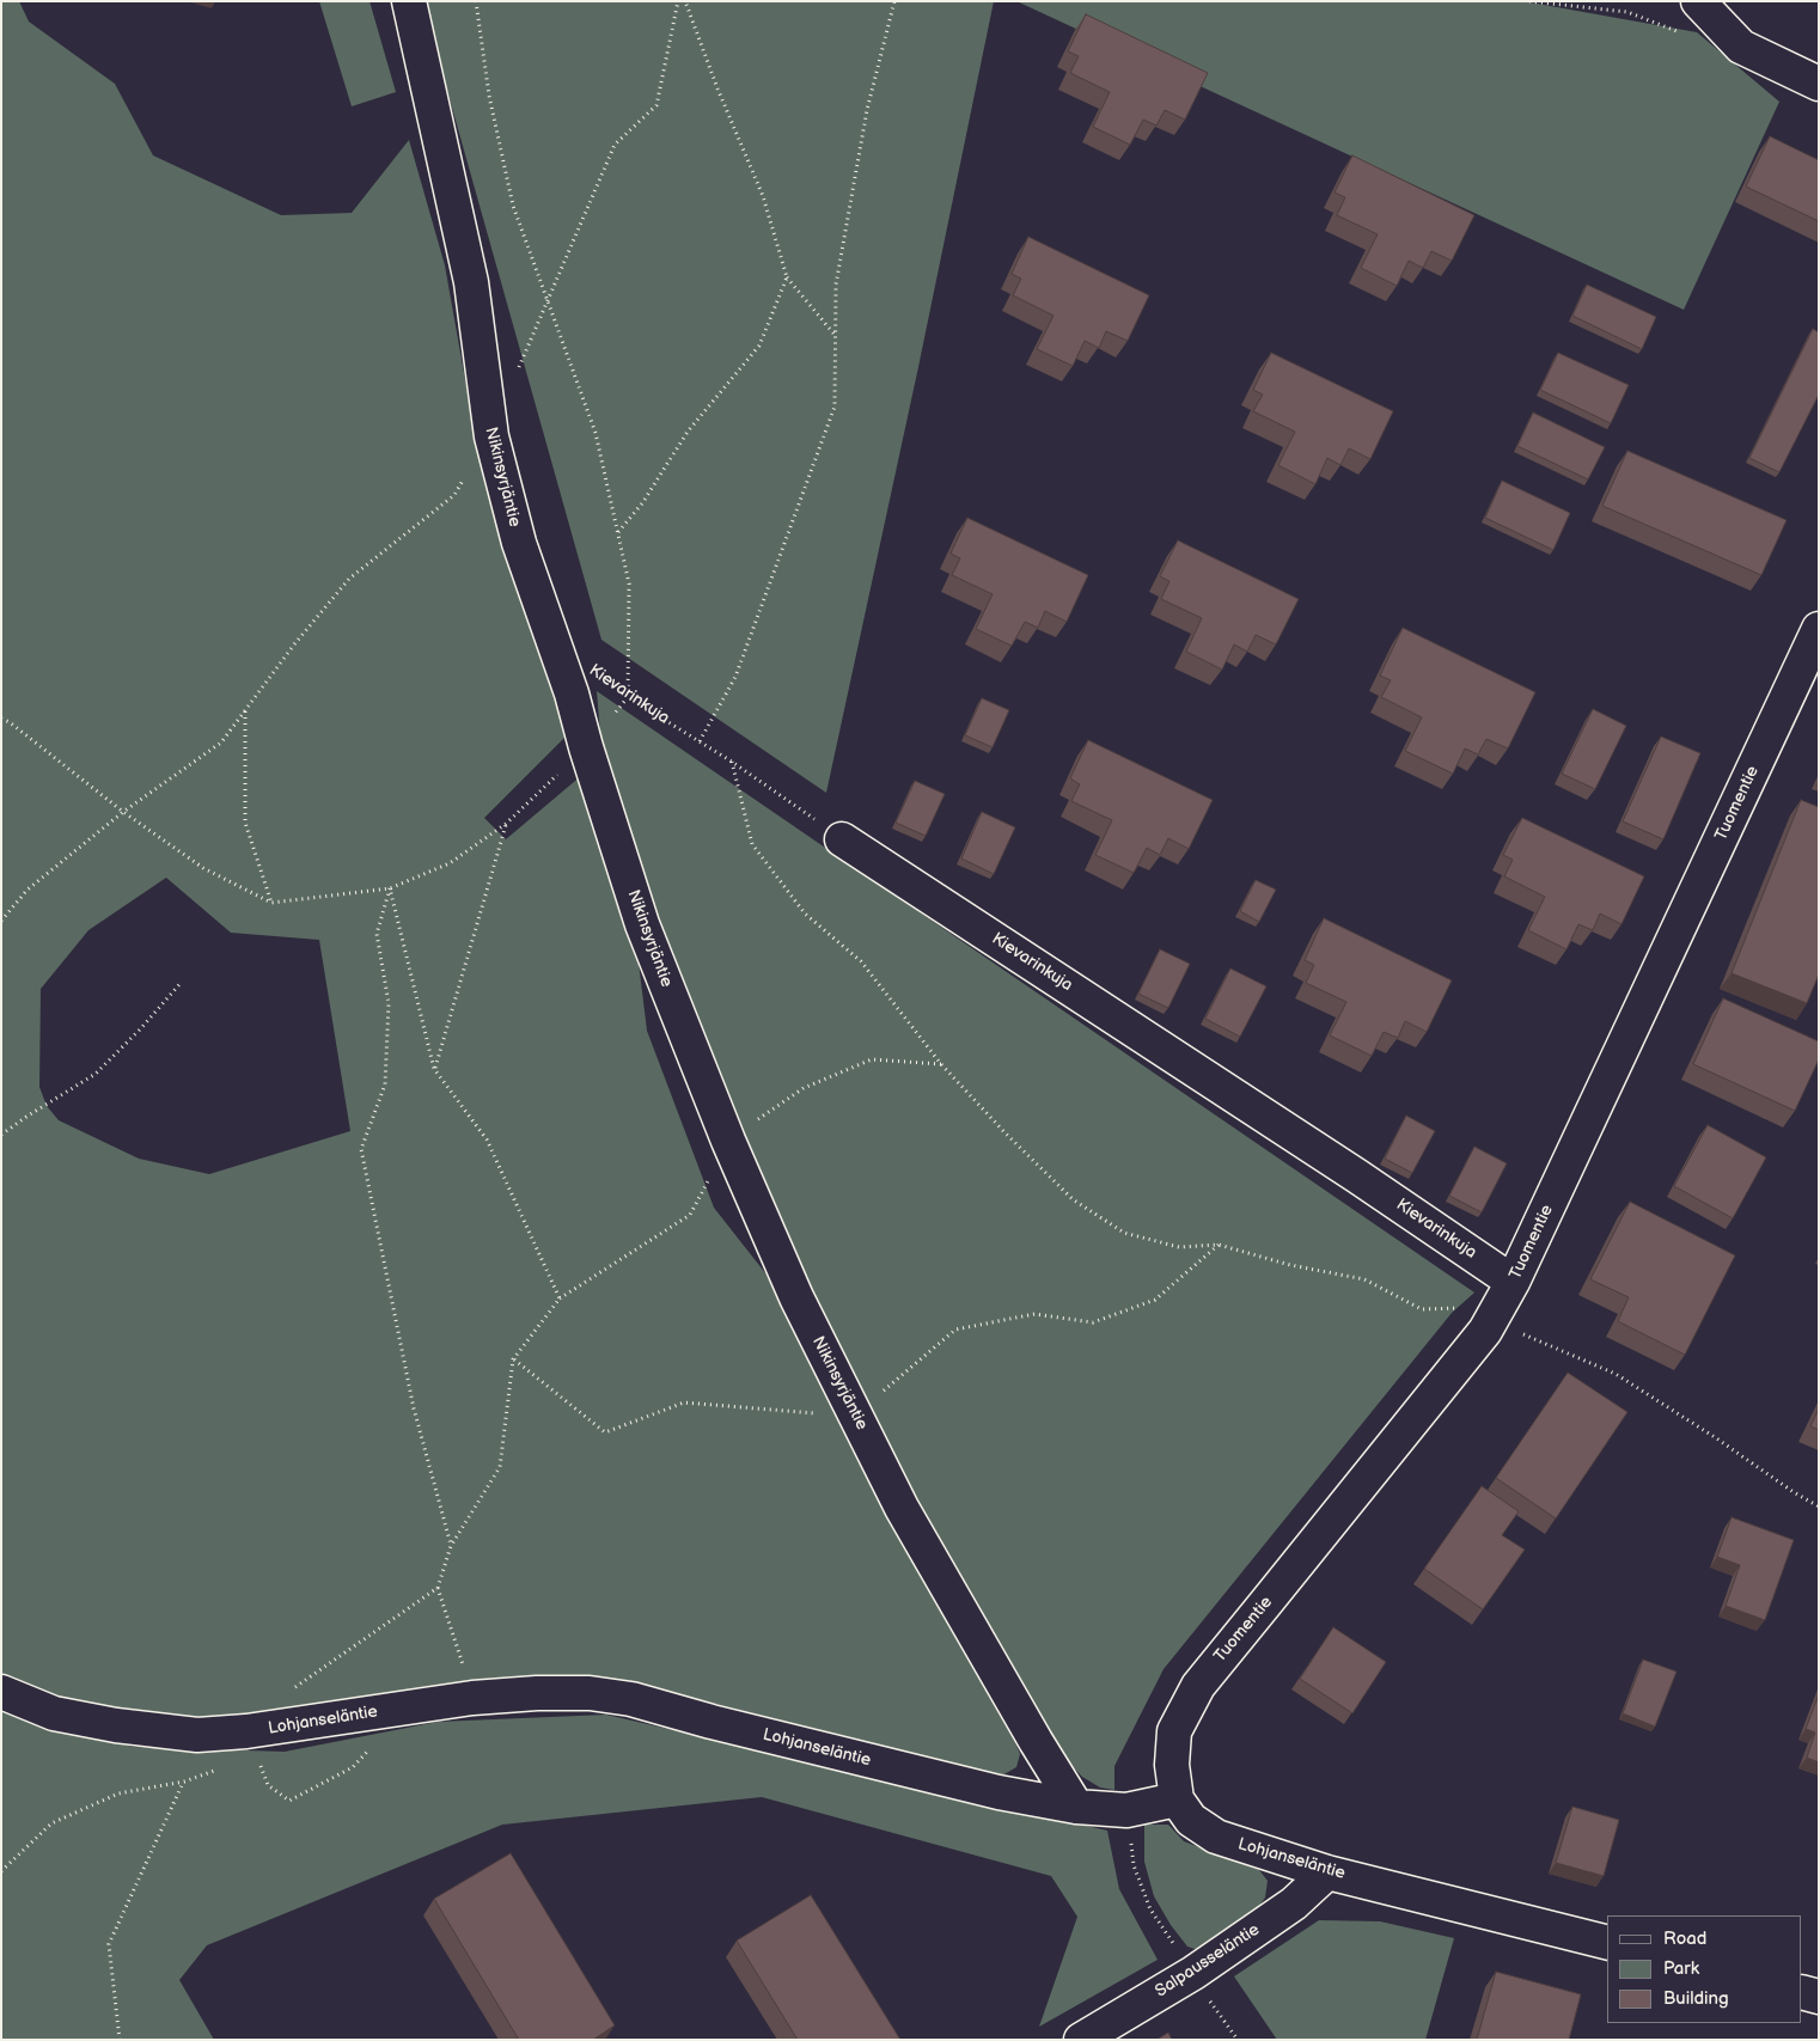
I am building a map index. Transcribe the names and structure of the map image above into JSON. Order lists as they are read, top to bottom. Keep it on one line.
{"streets":{"street":["Nikinsyrjäntie","Kievarinkuja","Tuomentie","Lohjanseläntie","Salpausseläntie"]},"crossings":[["Nikinsyrjäntie","Lohjanseläntie"],["Kievarinkuja","Tuomentie"],["Tuomentie","Lohjanseläntie"],["Lohjanseläntie","Salpausseläntie"]],"legend":["Road","Park","Building"]}
